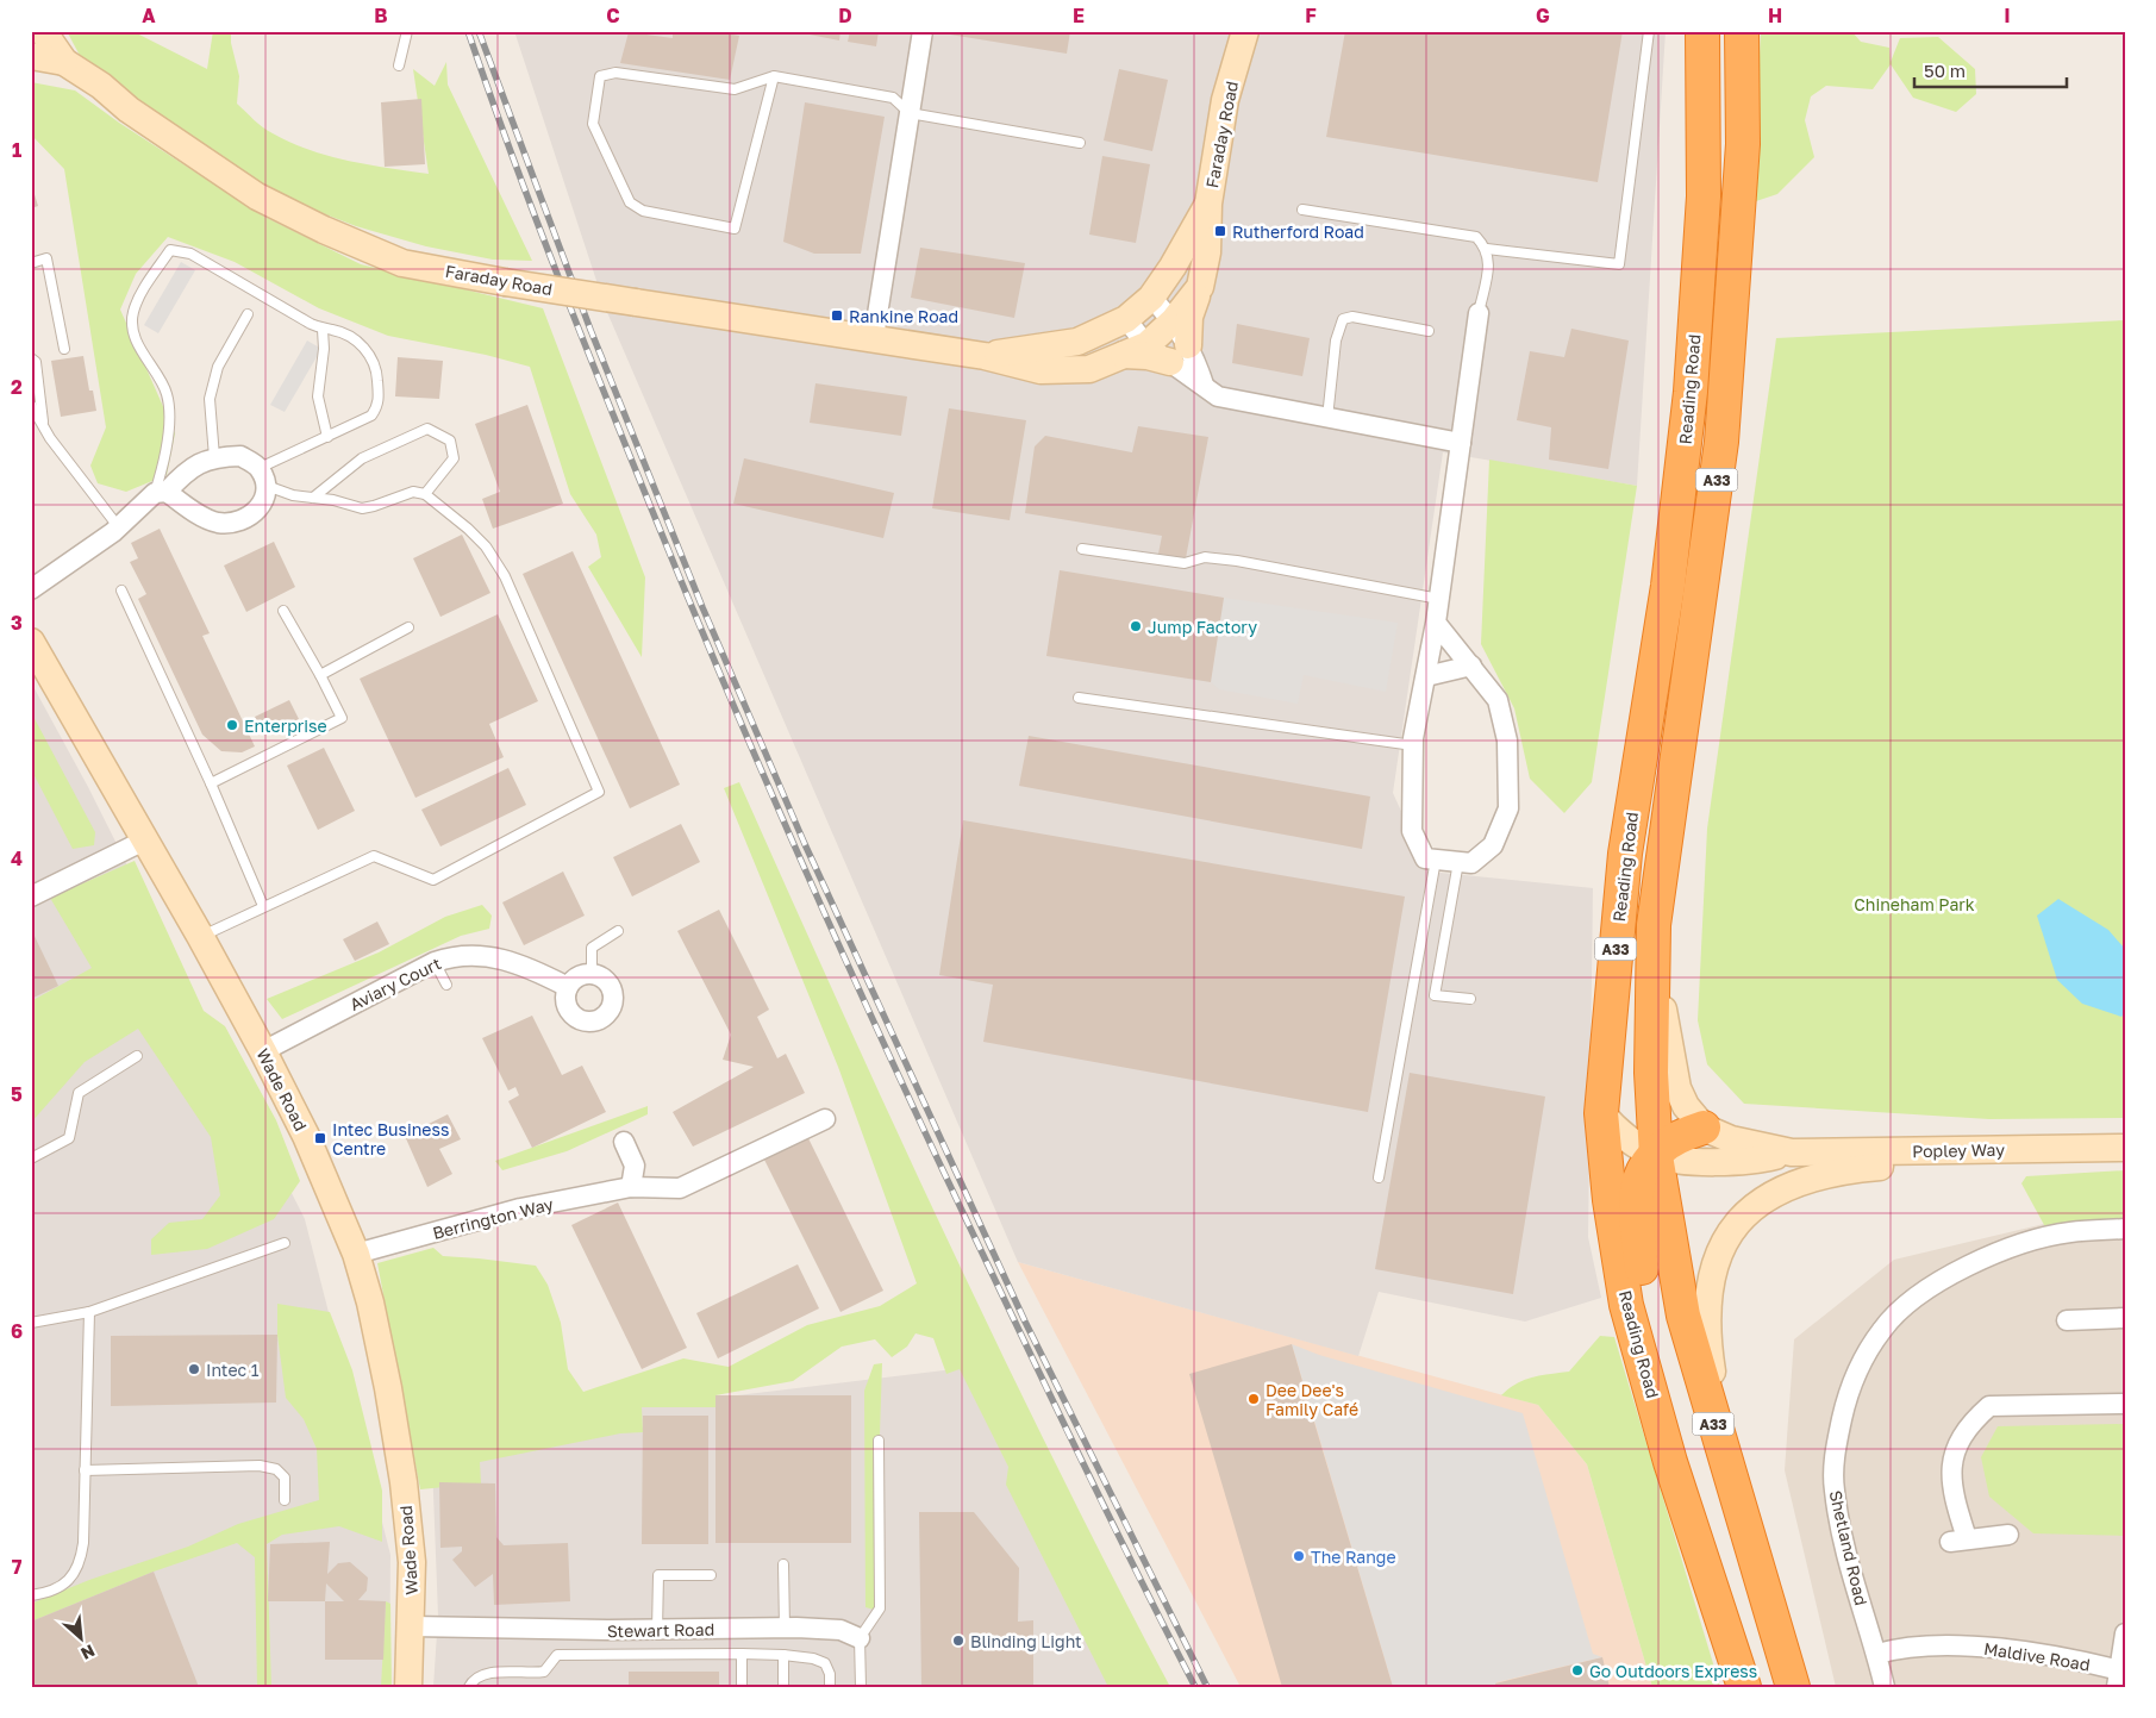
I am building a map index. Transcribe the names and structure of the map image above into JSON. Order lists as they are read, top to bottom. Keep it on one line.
{"streets":{"highway":["Reading Road","A33"],"street":["Faraday Road","Aviary Court","Wade Road","Popley Way","Berrington Way","Shetland Road","Stewart Road","Maldive Road"]},"crossings":[["Reading Road","A33"],["Reading Road","Popley Way"],["A33","Popley Way"],["Aviary Court","Wade Road"],["Wade Road","Berrington Way"],["Wade Road","Stewart Road"],["Shetland Road","Maldive Road"]],"parks":["Chineham Park"],"places":{"transit":["Rutherford Road","Rankine Road","Intec Business Centre"],"other":["Jump Factory","Enterprise","Intec 1","Dee Dee's Family Café","The Range","Blinding Light","Go Outdoors Express"]},"scale_bar":"50 m","north":"bottom right","grid":{"columns":["A","B","C","D","E","F","G","H","I"],"rows":["1","2","3","4","5","6","7"]}}
